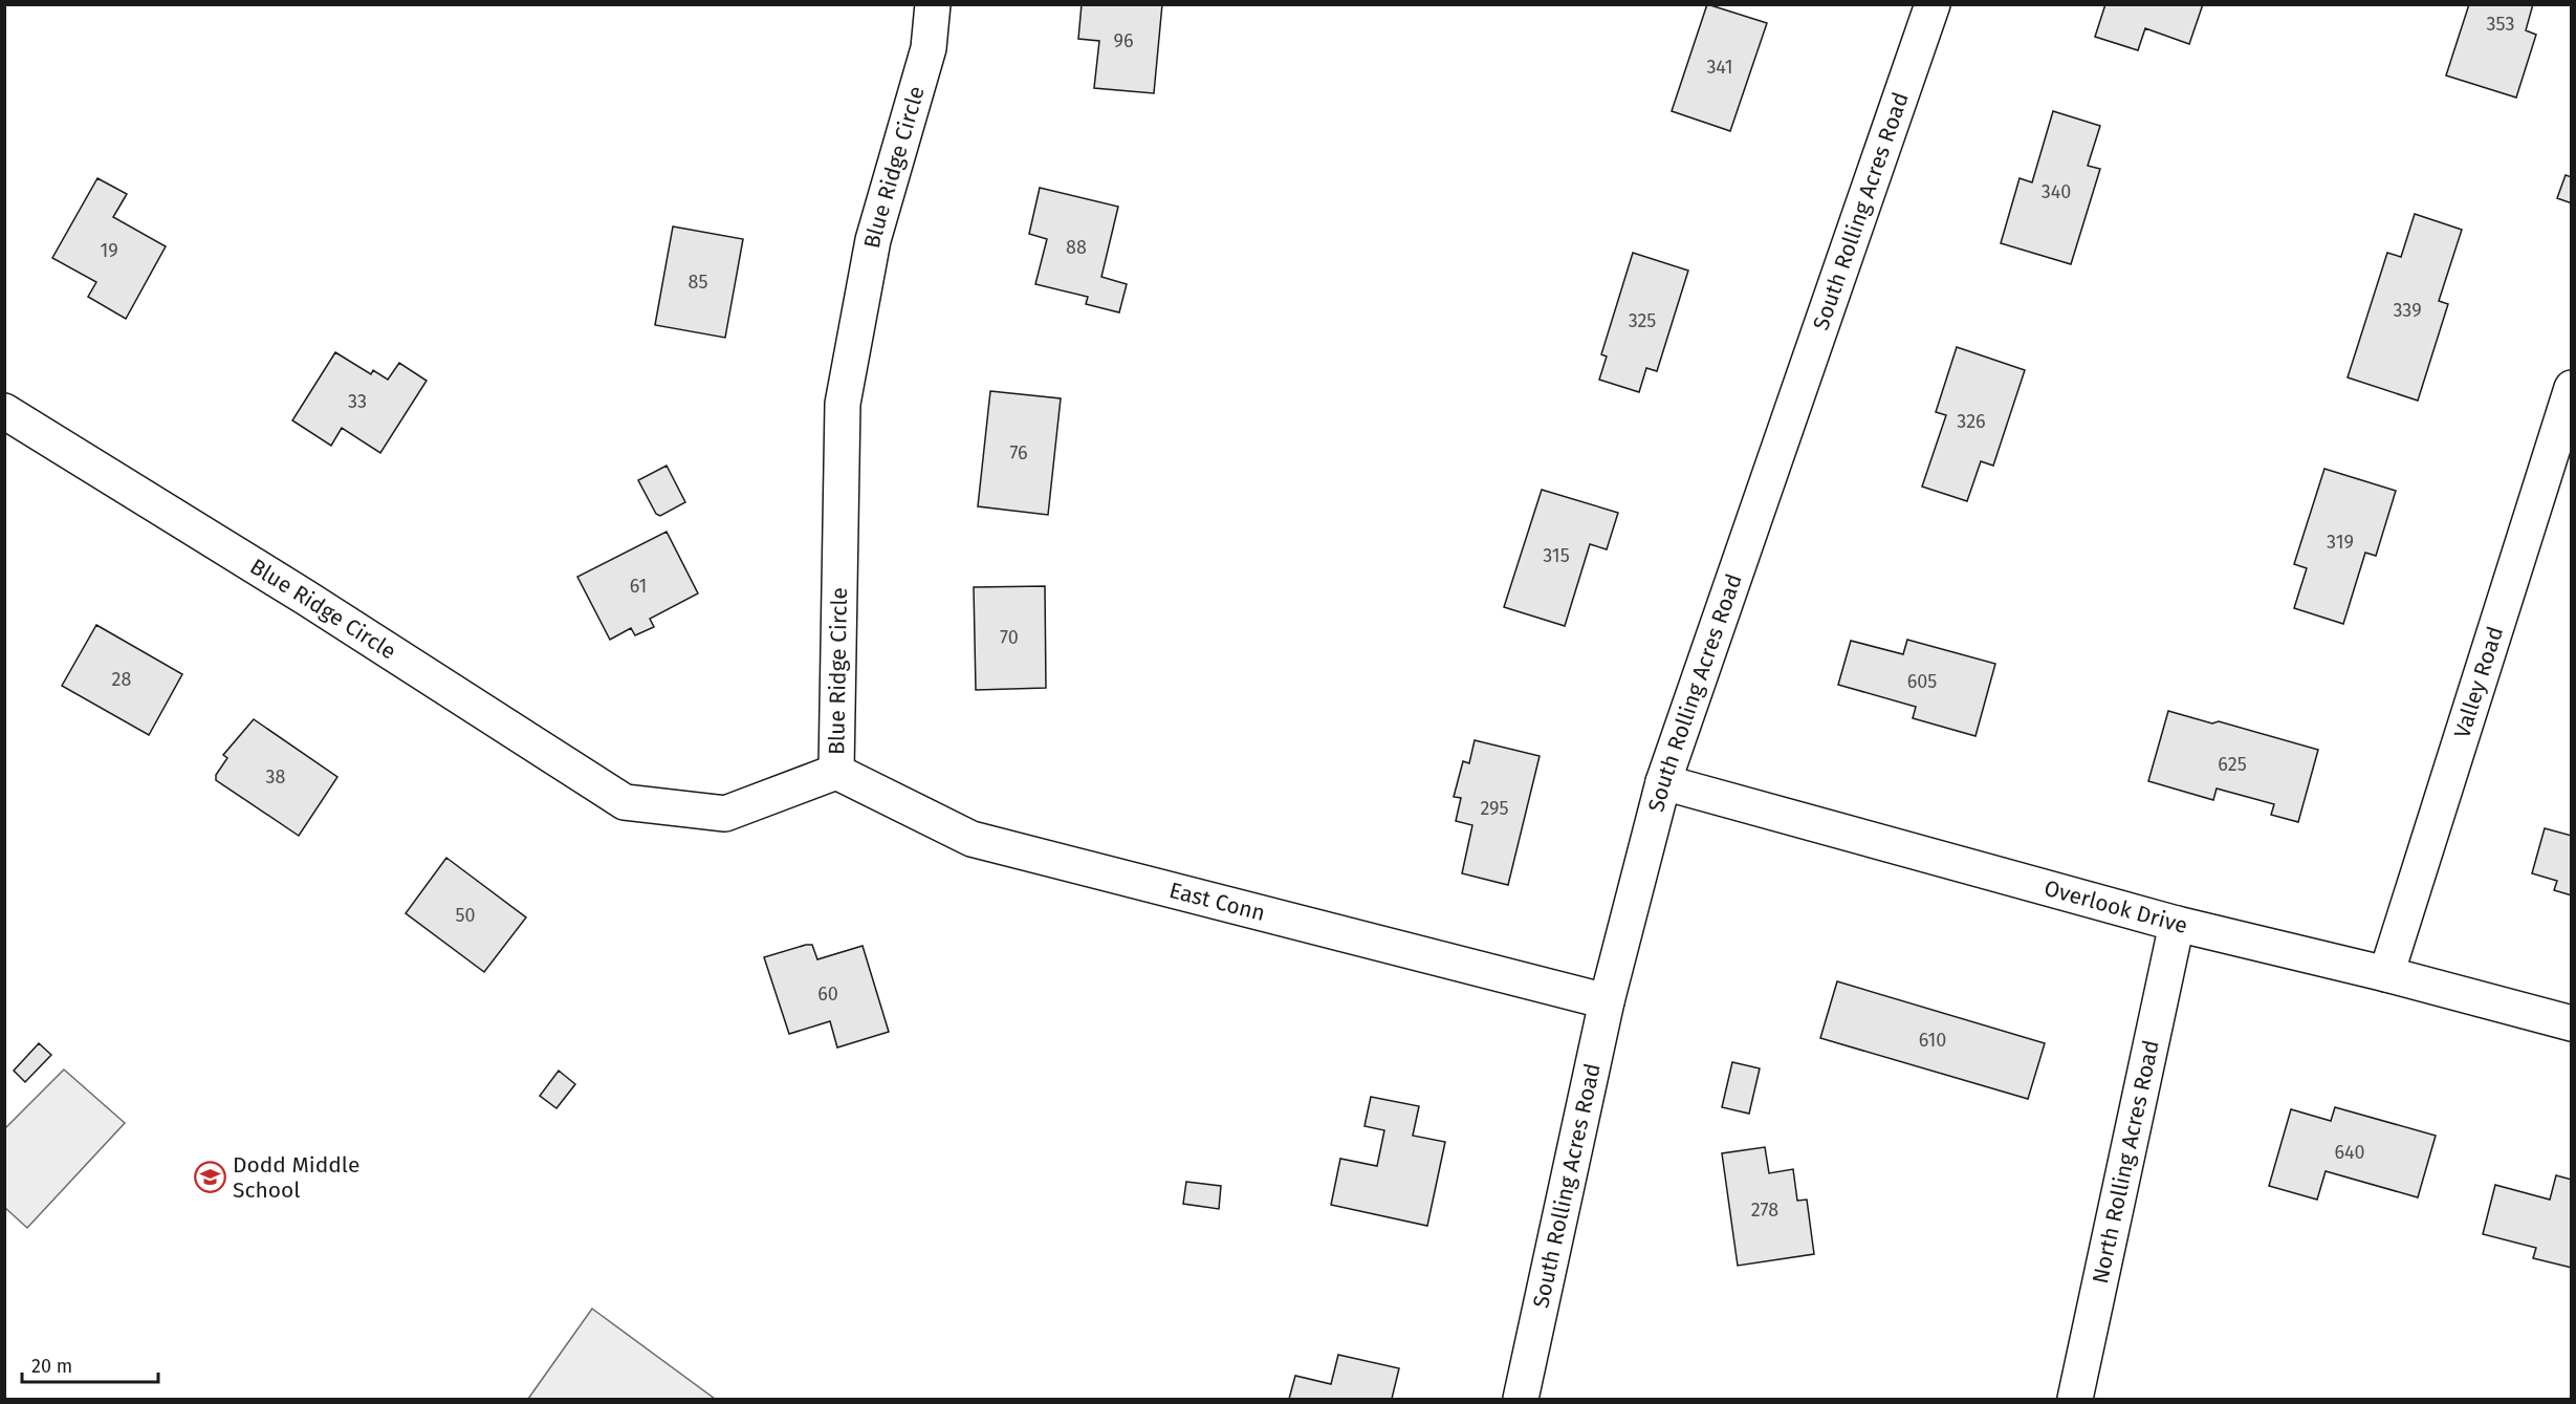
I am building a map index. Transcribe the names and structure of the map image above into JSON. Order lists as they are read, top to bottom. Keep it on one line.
{"streets":{"street":["Blue Ridge Circle","South Rolling Acres Road","Valley Road","East Conn","Overlook Drive","North Rolling Acres Road"]},"crossings":[["Blue Ridge Circle","East Conn"],["South Rolling Acres Road","East Conn"],["South Rolling Acres Road","Overlook Drive"],["Valley Road","Overlook Drive"],["Overlook Drive","North Rolling Acres Road"]],"places":{"school or university":["Dodd Middle School"]},"house_numbers":["353","96","341","340","88","19","85","339","325","33","326","76","319","315","61","70","28","605","625","38","295","50","60","610","640","278"],"scale_bar":"20 m"}
